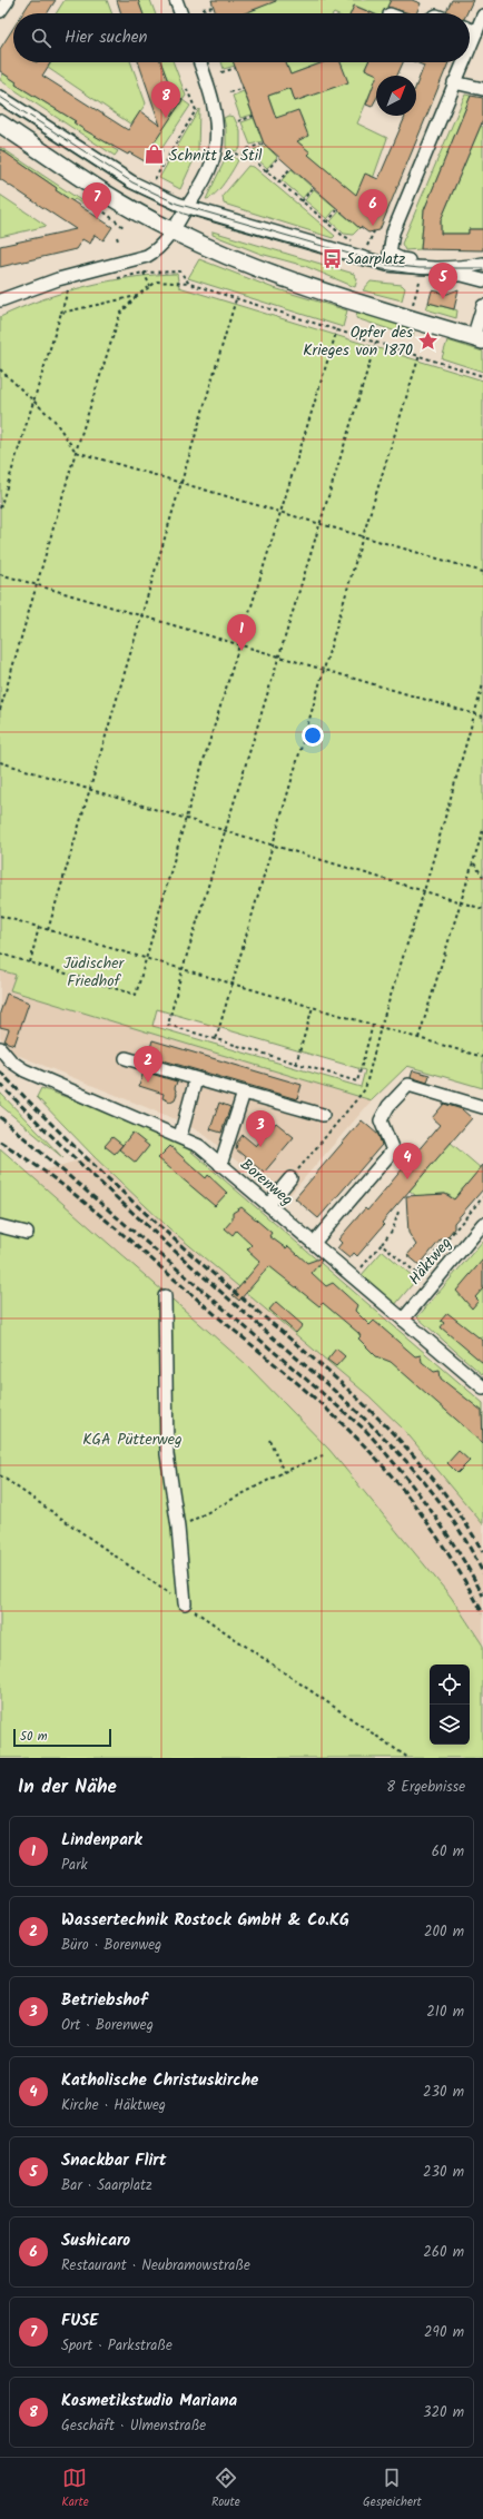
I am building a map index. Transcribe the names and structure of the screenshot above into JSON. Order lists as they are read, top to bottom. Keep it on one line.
{"streets":{"street":["Borenweg","Häktweg"]},"crossings":[["Borenweg","Häktweg"]],"parks":["Jüdischer Friedhof","KGA Pütterweg"],"places":{"shop":["Schnitt & Stil"],"bus stop":["Saarplatz"],"place":["Opfer des Krieges von 1870"]},"scale_bar":"50 m","north":"top right","page":{"search":"Hier suchen","pins":["8","7","6","5","1","2","3","4"],"scale":"50 m","heading":["In der Nähe","8 Ergebnisse"],"list":[{"mark":"1","name":"Lindenpark","note":"Park","value":"60 m"},{"mark":"2","name":"Wassertechnik Rostock GmbH & Co.KG","note":"Büro · Borenweg","value":"200 m"},{"mark":"3","name":"Betriebshof","note":"Ort · Borenweg","value":"210 m"},{"mark":"4","name":"Katholische Christuskirche","note":"Kirche · Häktweg","value":"230 m"},{"mark":"5","name":"Snackbar Flirt","note":"Bar · Saarplatz","value":"230 m"},{"mark":"6","name":"Sushicaro","note":"Restaurant · Neubramowstraße","value":"260 m"},{"mark":"7","name":"FUSE","note":"Sport · Parkstraße","value":"290 m"},{"mark":"8","name":"Kosmetikstudio Mariana","note":"Geschäft · Ulmenstraße","value":"320 m"}],"nav":["Karte","Route","Gespeichert"]}}
